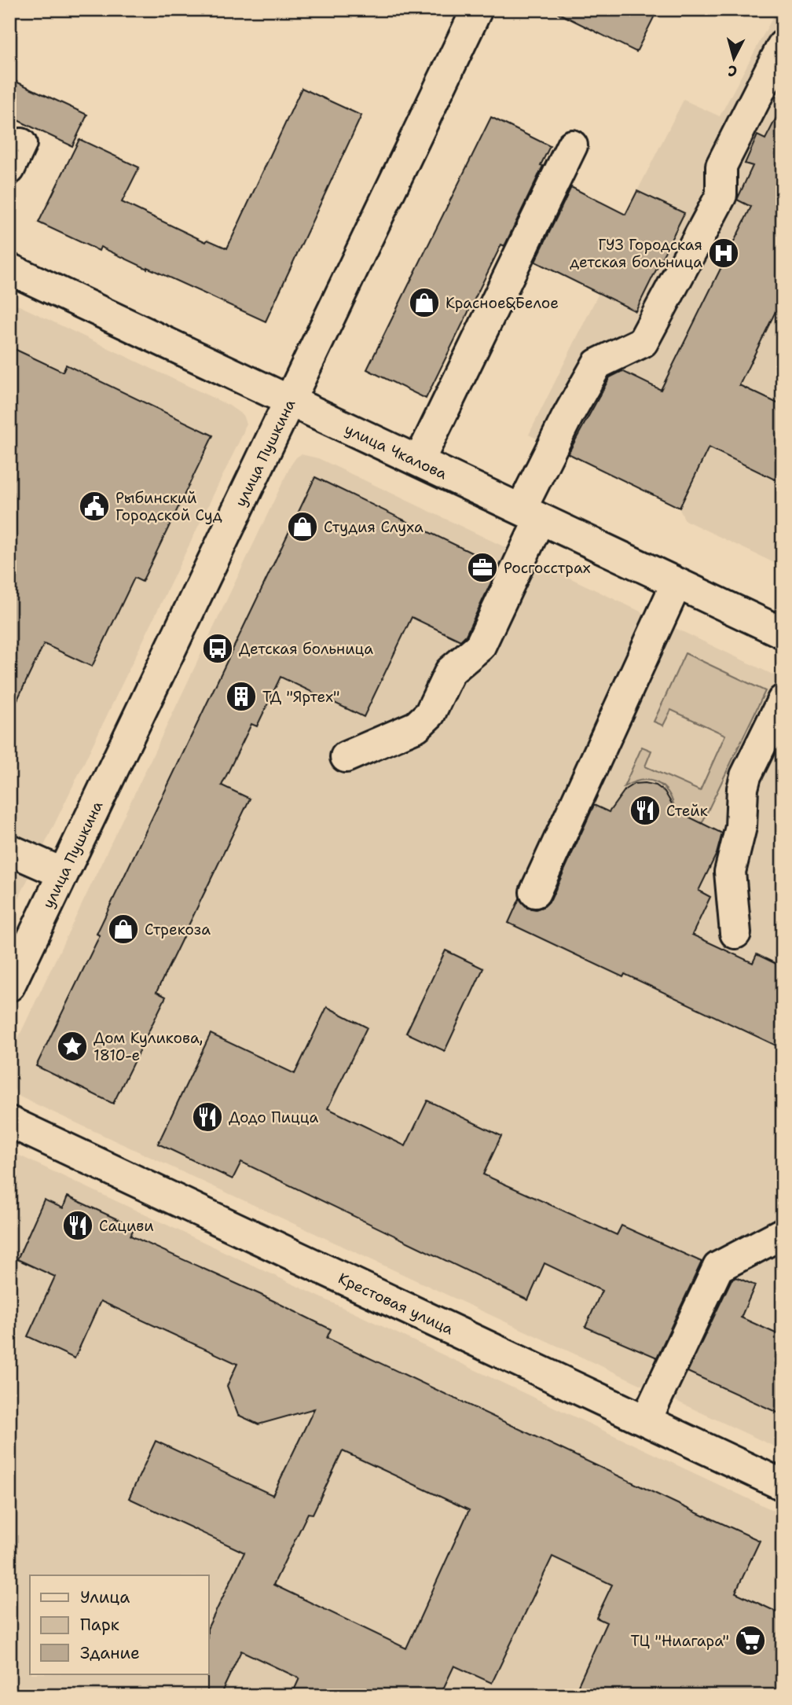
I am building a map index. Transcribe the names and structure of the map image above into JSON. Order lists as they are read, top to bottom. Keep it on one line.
{"streets":{"street":["улица Чкалова","улица Пушкина","Крестовая улица"]},"crossings":[["улица Чкалова","улица Пушкина"]],"places":{"hospital":["ГУЗ Городская детская больница"],"shop":["Красное&Белое","Студия Слуха","Стрекоза"],"public building":["Рыбинский Городской Суд"],"office":["Росгосстрах"],"bus stop":["Детская больница"],"building":["ТД \"Яртех\""],"restaurant":["Стейк","Додо Пицца","Сациви"],"place":["Дом Куликова, 1810-е"],"supermarket":["ТЦ \"Ниагара\""]},"legend":["Улица","Парк","Здание"],"north":"bottom"}
